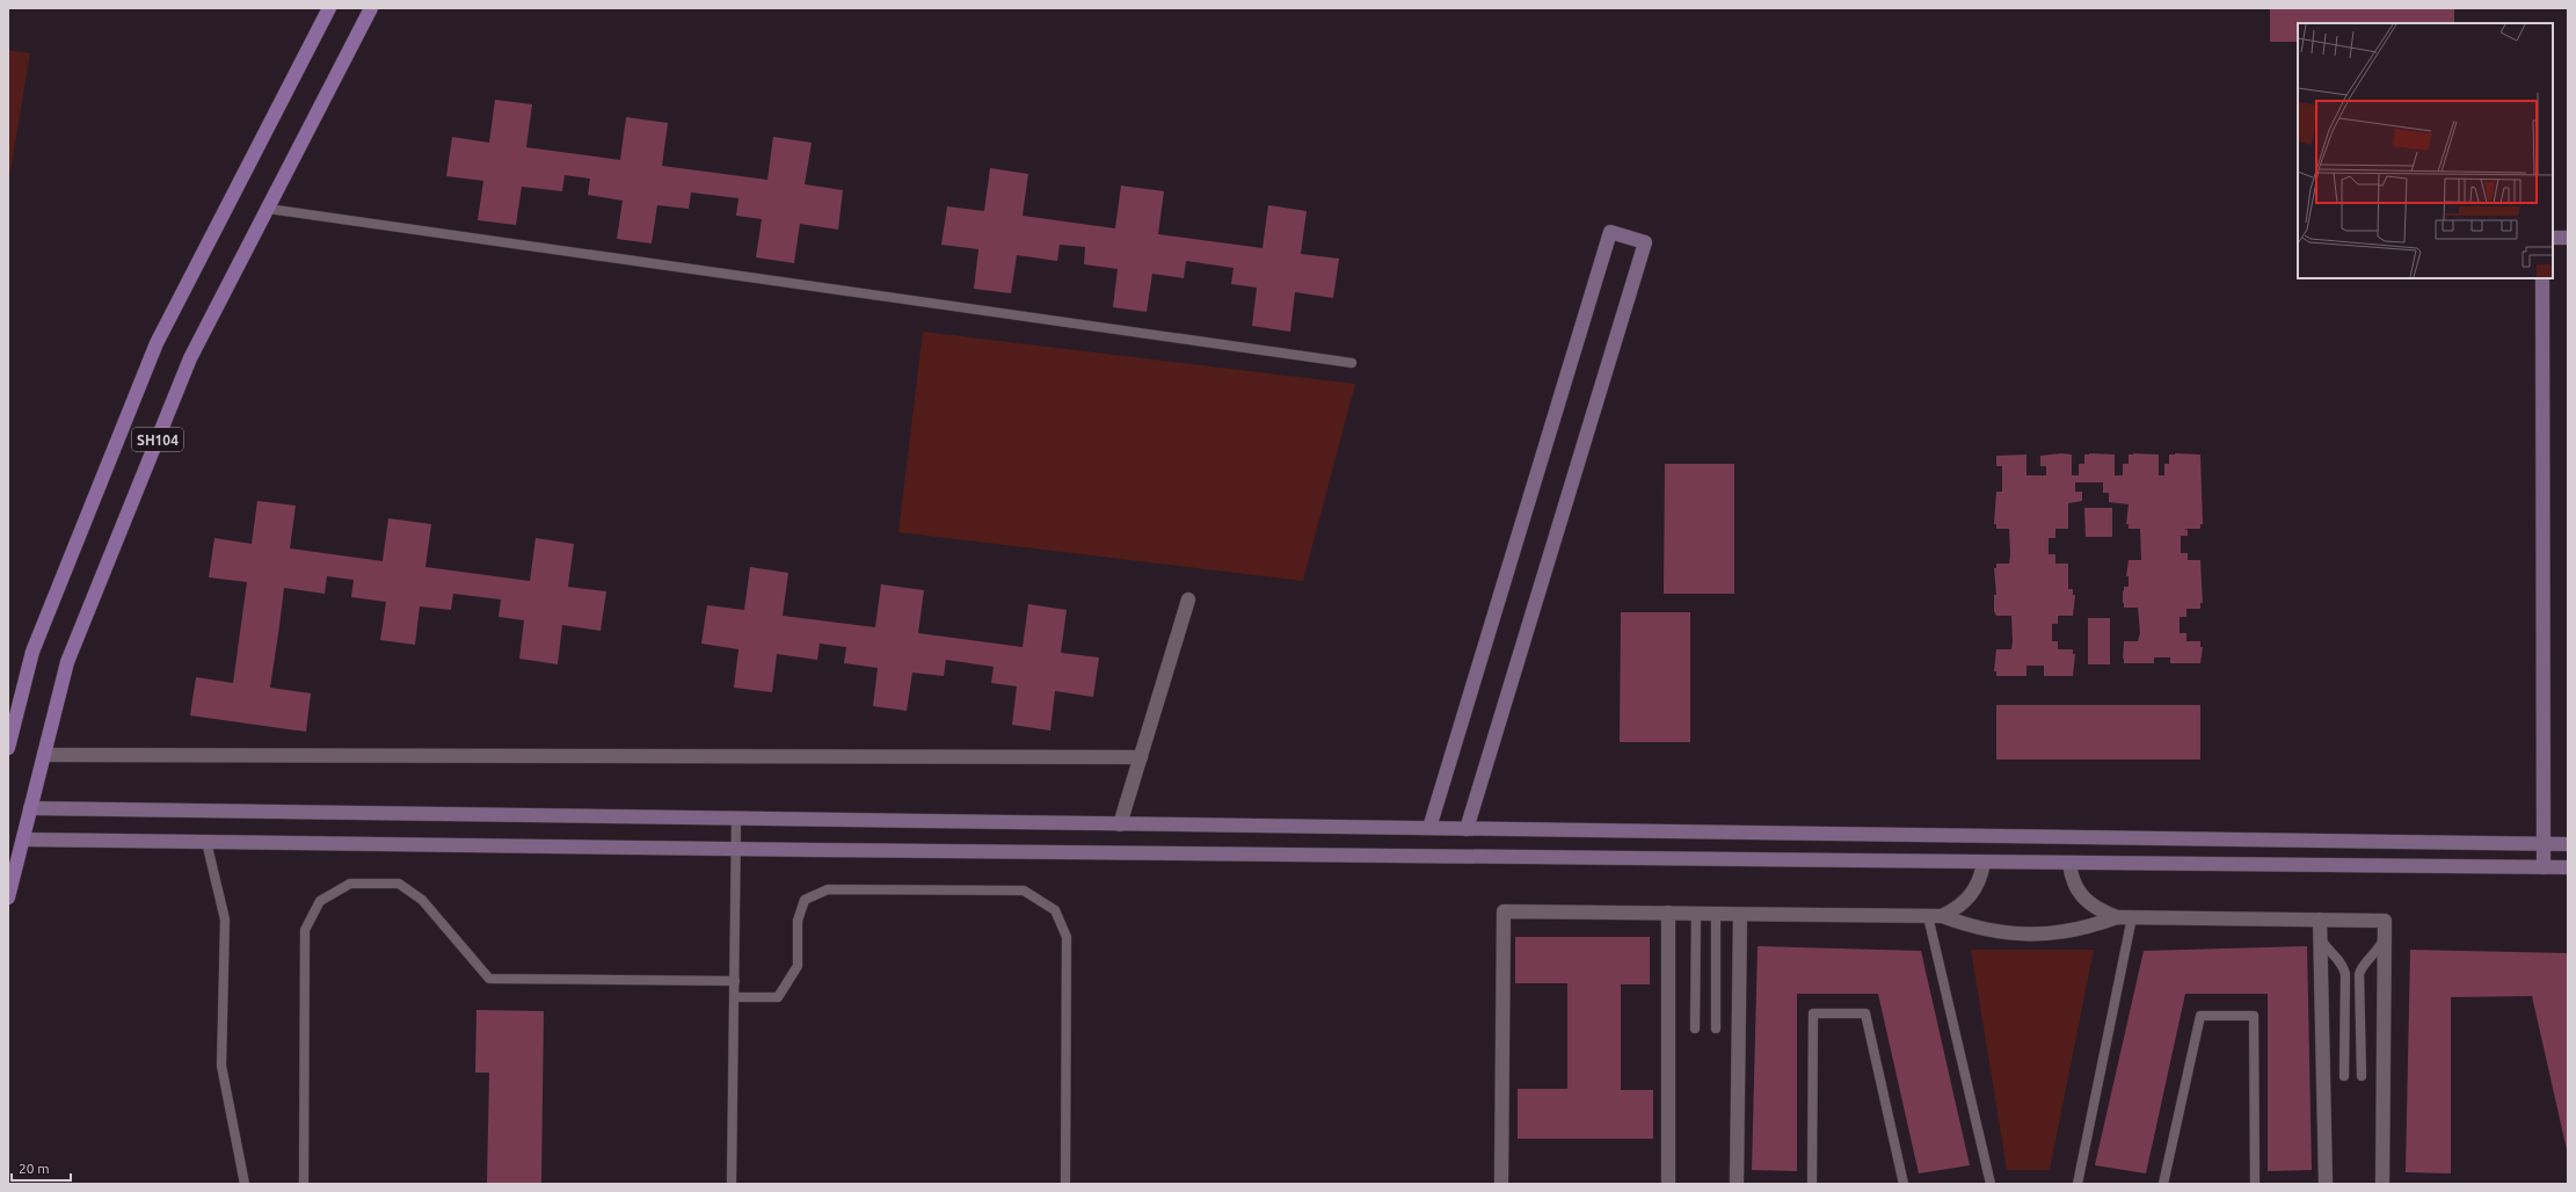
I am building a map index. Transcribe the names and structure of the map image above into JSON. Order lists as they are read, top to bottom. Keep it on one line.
{"streets":{"main road":["SH104"]},"scale_bar":"20 m"}
